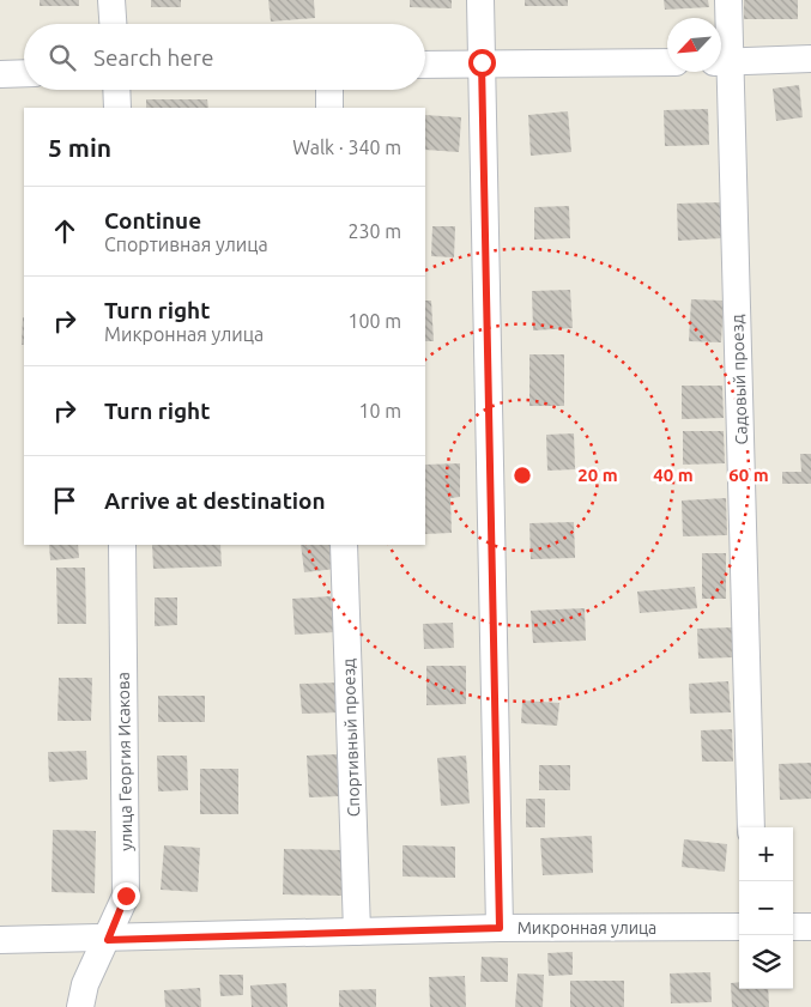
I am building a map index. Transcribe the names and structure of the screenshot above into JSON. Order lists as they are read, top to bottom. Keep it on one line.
{"streets":{"street":["Садовый проезд","Спортивный проезд","улица Георгия Исакова","Микронная улица"]},"crossings":[["Спортивный проезд","Микронная улица"],["улица Георгия Исакова","Микронная улица"]],"north":"bottom left","page":{"search":"Search here","heading":["5 min","Walk · 340 m"],"list":[["Continue","Спортивная улица","230 m"],["Turn right","Микронная улица","100 m"],["Turn right","10 m"],"Arrive at destination"],"map_buttons":["+","−"]},"rings":["20 m","40 m","60 m"]}
